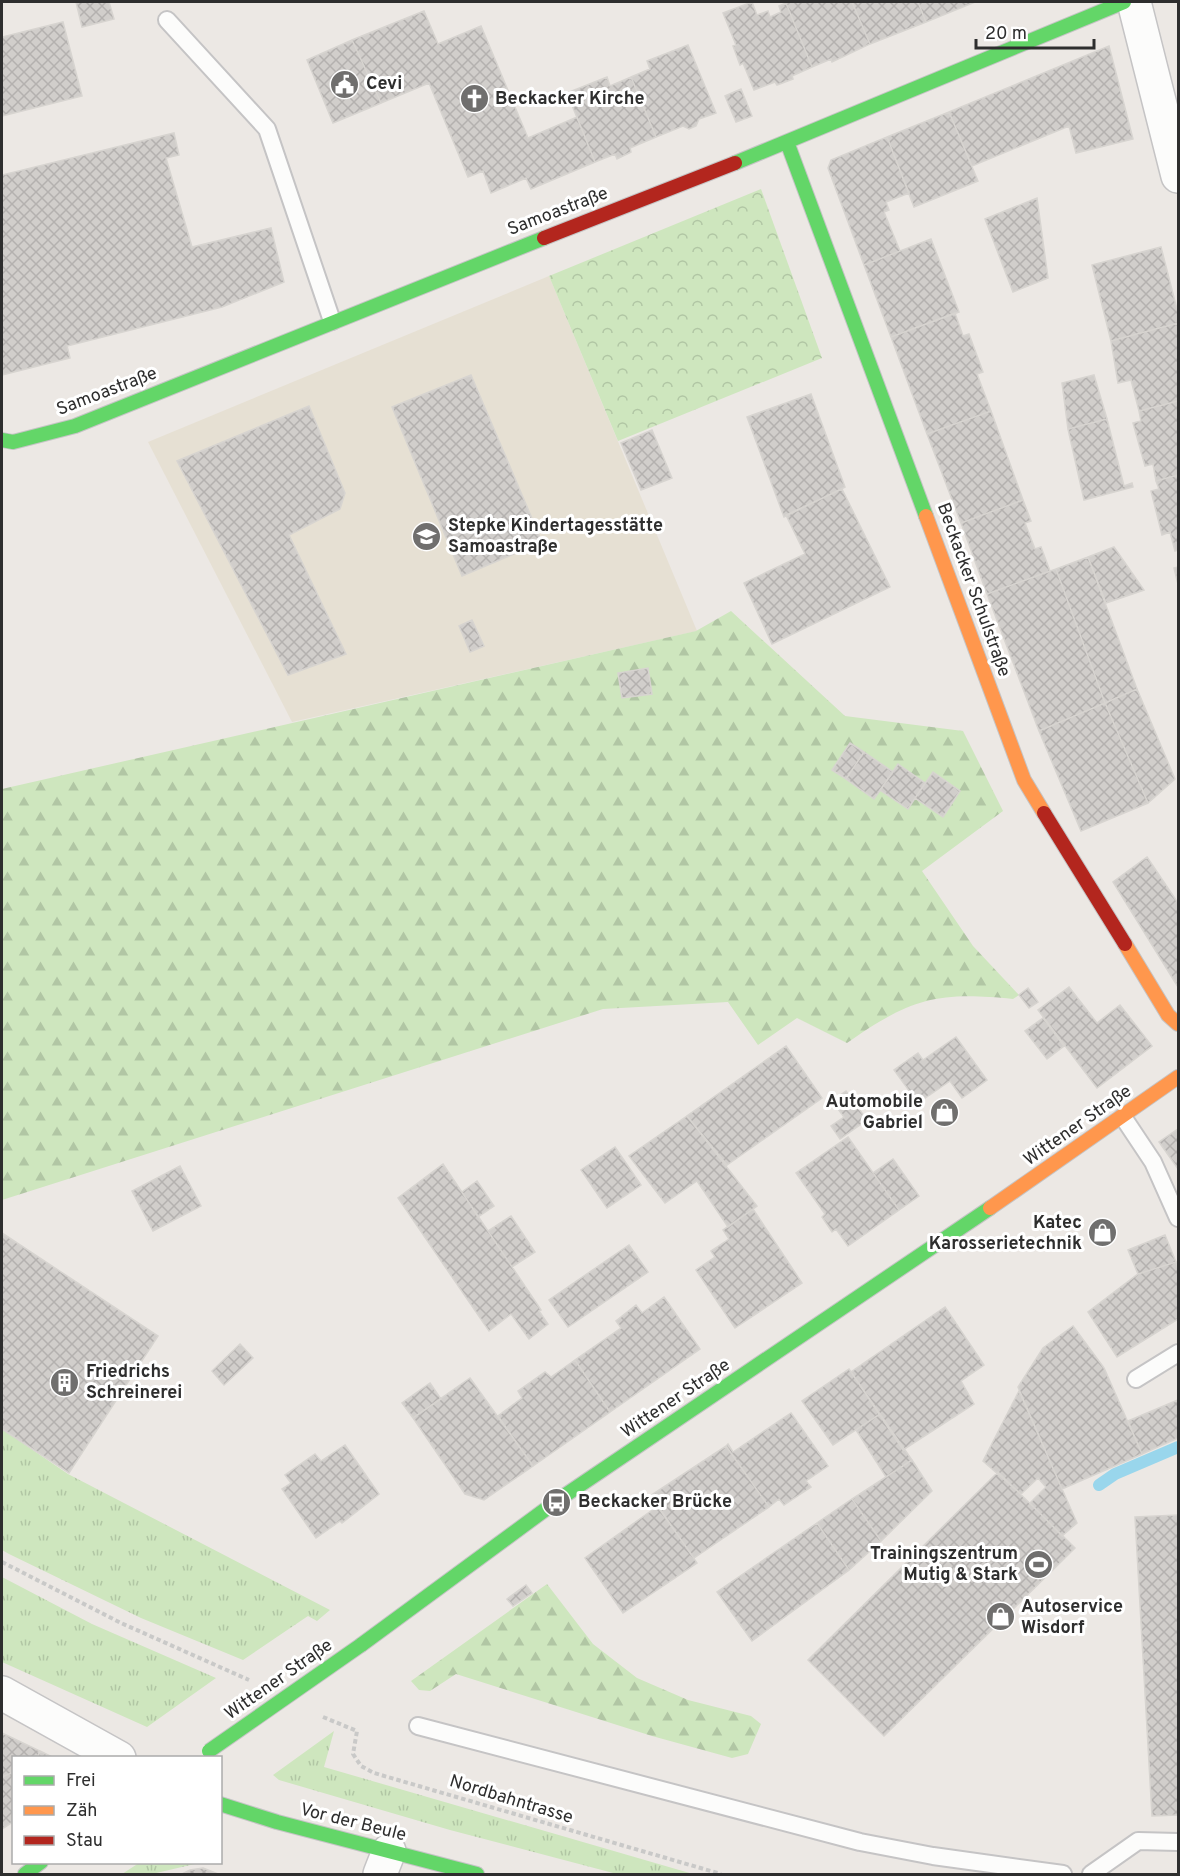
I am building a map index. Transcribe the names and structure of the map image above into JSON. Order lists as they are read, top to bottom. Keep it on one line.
{"streets":{"street":["Samoastraße","Beckacker Schulstraße","Wittener Straße","Vor der Beule"],"path":["Nordbahntrasse"]},"crossings":[["Samoastraße","Beckacker Schulstraße"]],"places":{"public building":["Cevi"],"church":["Beckacker Kirche"],"school or university":["Stepke Kindertagesstätte Samoastraße"],"shop":["Automobile Gabriel","Katec Karosserietechnik","Autoservice Wisdorf"],"building":["Friedrichs Schreinerei"],"bus stop":["Beckacker Brücke"],"sports":["Trainingszentrum Mutig & Stark"]},"legend":["Frei","Zäh","Stau"],"scale_bar":"20 m"}
